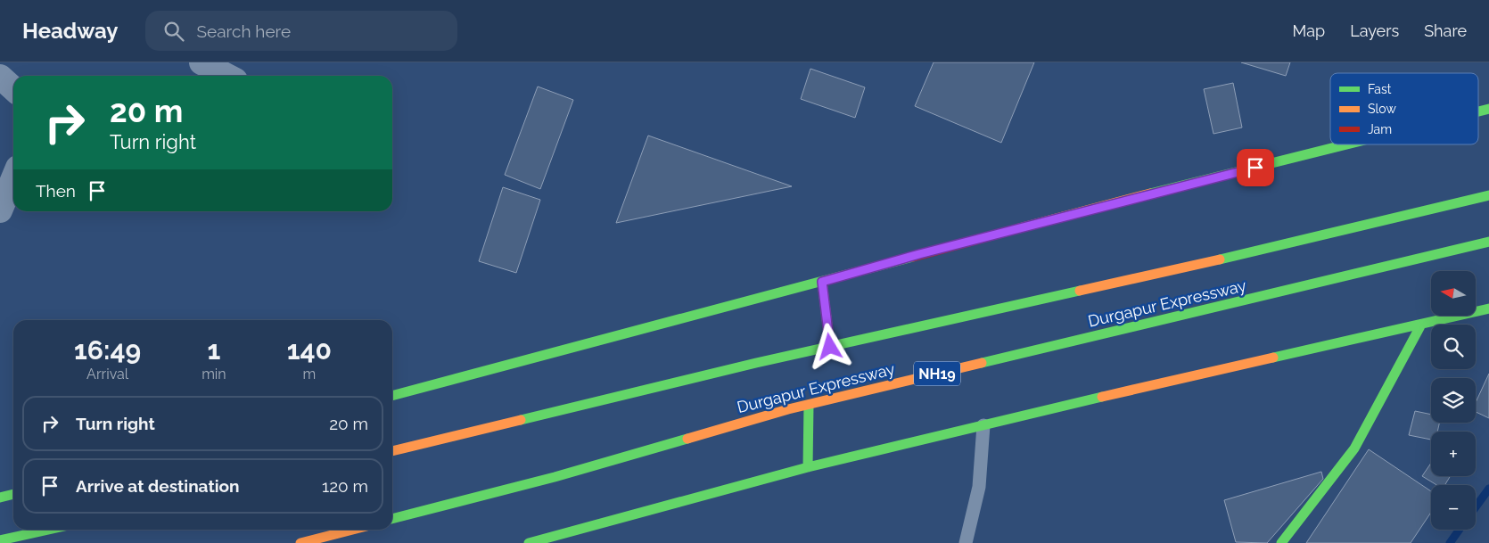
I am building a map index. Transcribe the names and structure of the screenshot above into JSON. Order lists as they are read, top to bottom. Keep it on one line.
{"streets":{"main road":["Durgapur Expressway","NH19"]},"legend":["Fast","Slow","Jam"],"north":"left","page":{"header":"Headway","search":"Search here","nav":["Map","Layers","Share"],"turn":["20 m","Turn right"],"then":"Then","map_buttons":["+","−"],"eta":["16:49","Arrival","1","min","140","m"],"list":[{"name":"Turn right","value":"20 m"},{"name":"Arrive at destination","value":"120 m"}]}}
